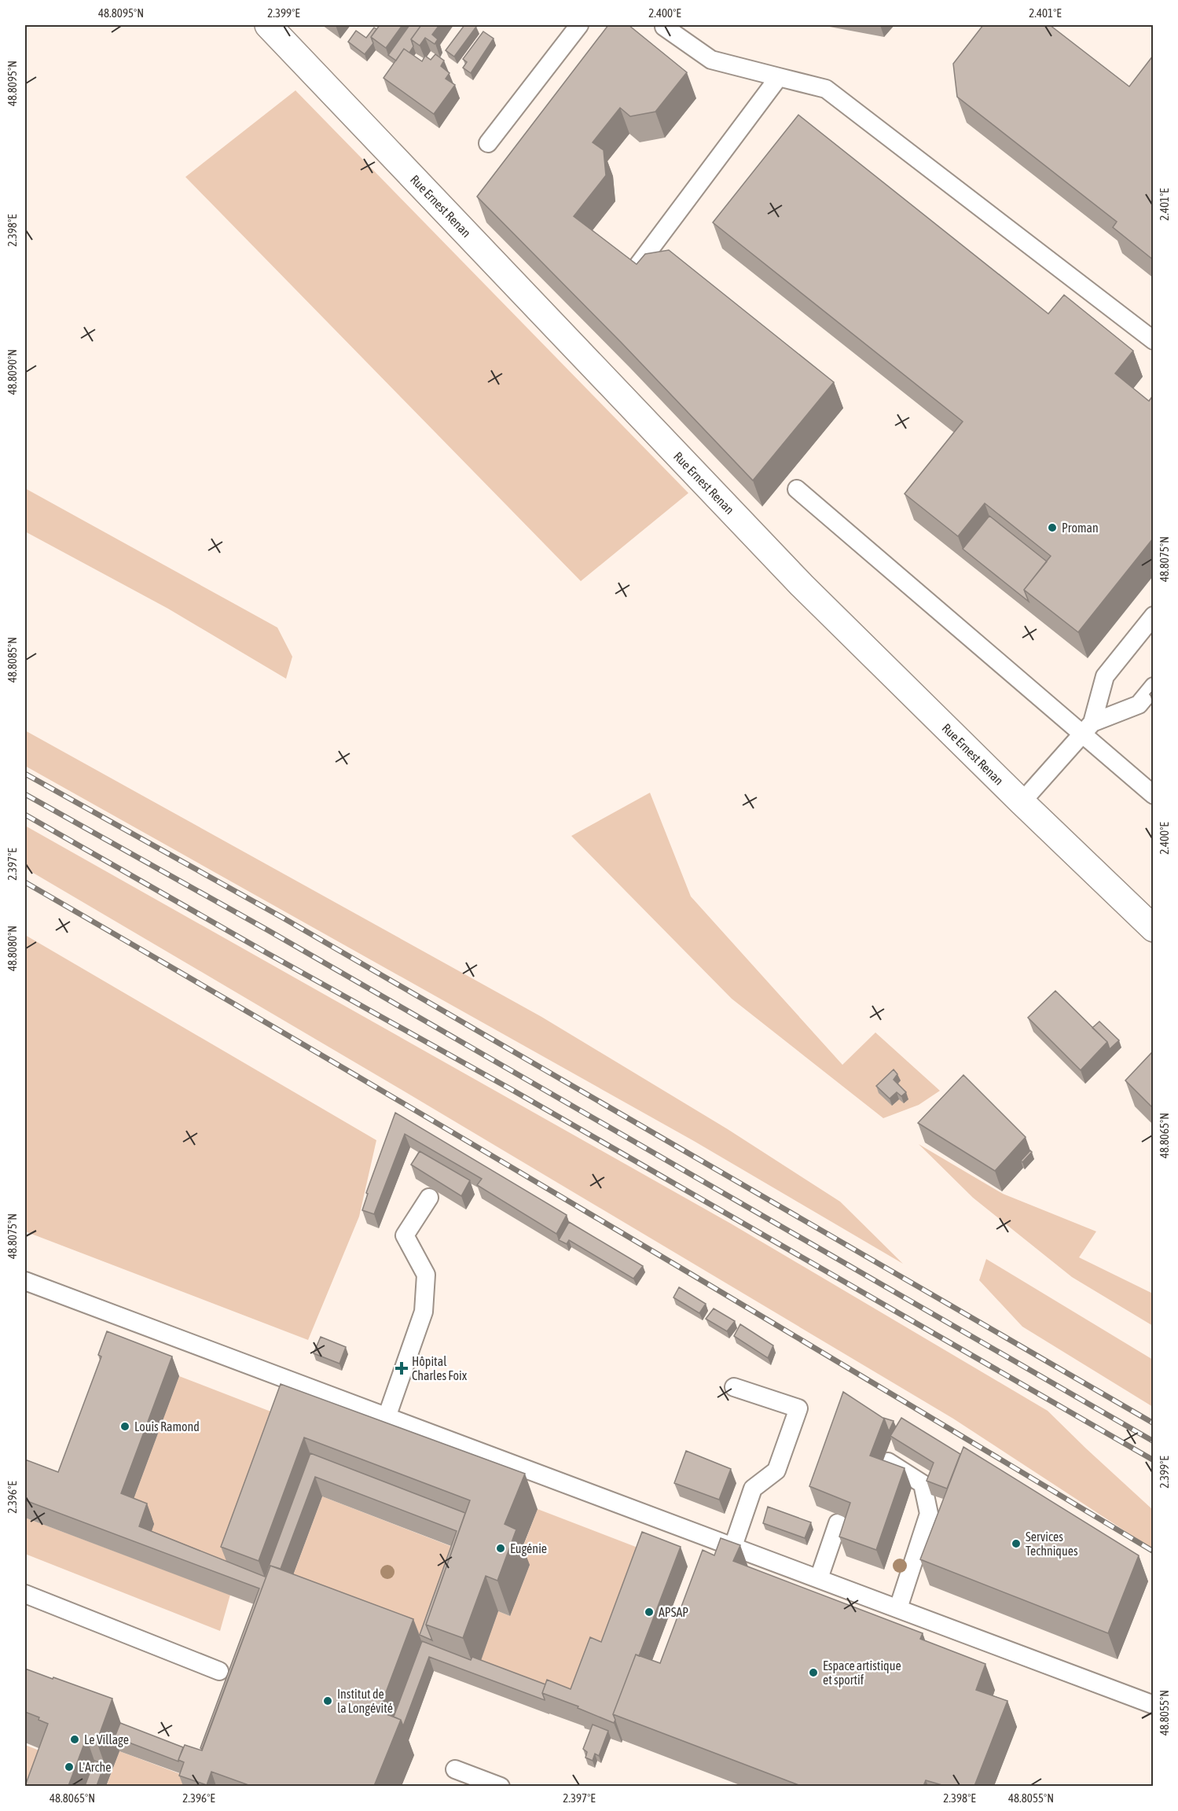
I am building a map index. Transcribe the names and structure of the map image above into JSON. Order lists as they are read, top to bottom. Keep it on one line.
{"streets":{"street":["Rue Ernest Renan"]},"places":{"other":["Proman","Louis Ramond","Services Techniques","Eugénie","APSAP","Espace artistique et sportif","Institut de la Longévité","Le Village","L'Arche"],"health":["Hôpital Charles Foix"]},"coordinates":["48.8095°N","2.399°E","2.400°E","2.401°E","2.398°E","48.8090°N","48.8075°N","48.8085°N","2.397°E","48.8080°N","48.8065°N","2.396°E","48.8055°N"]}
